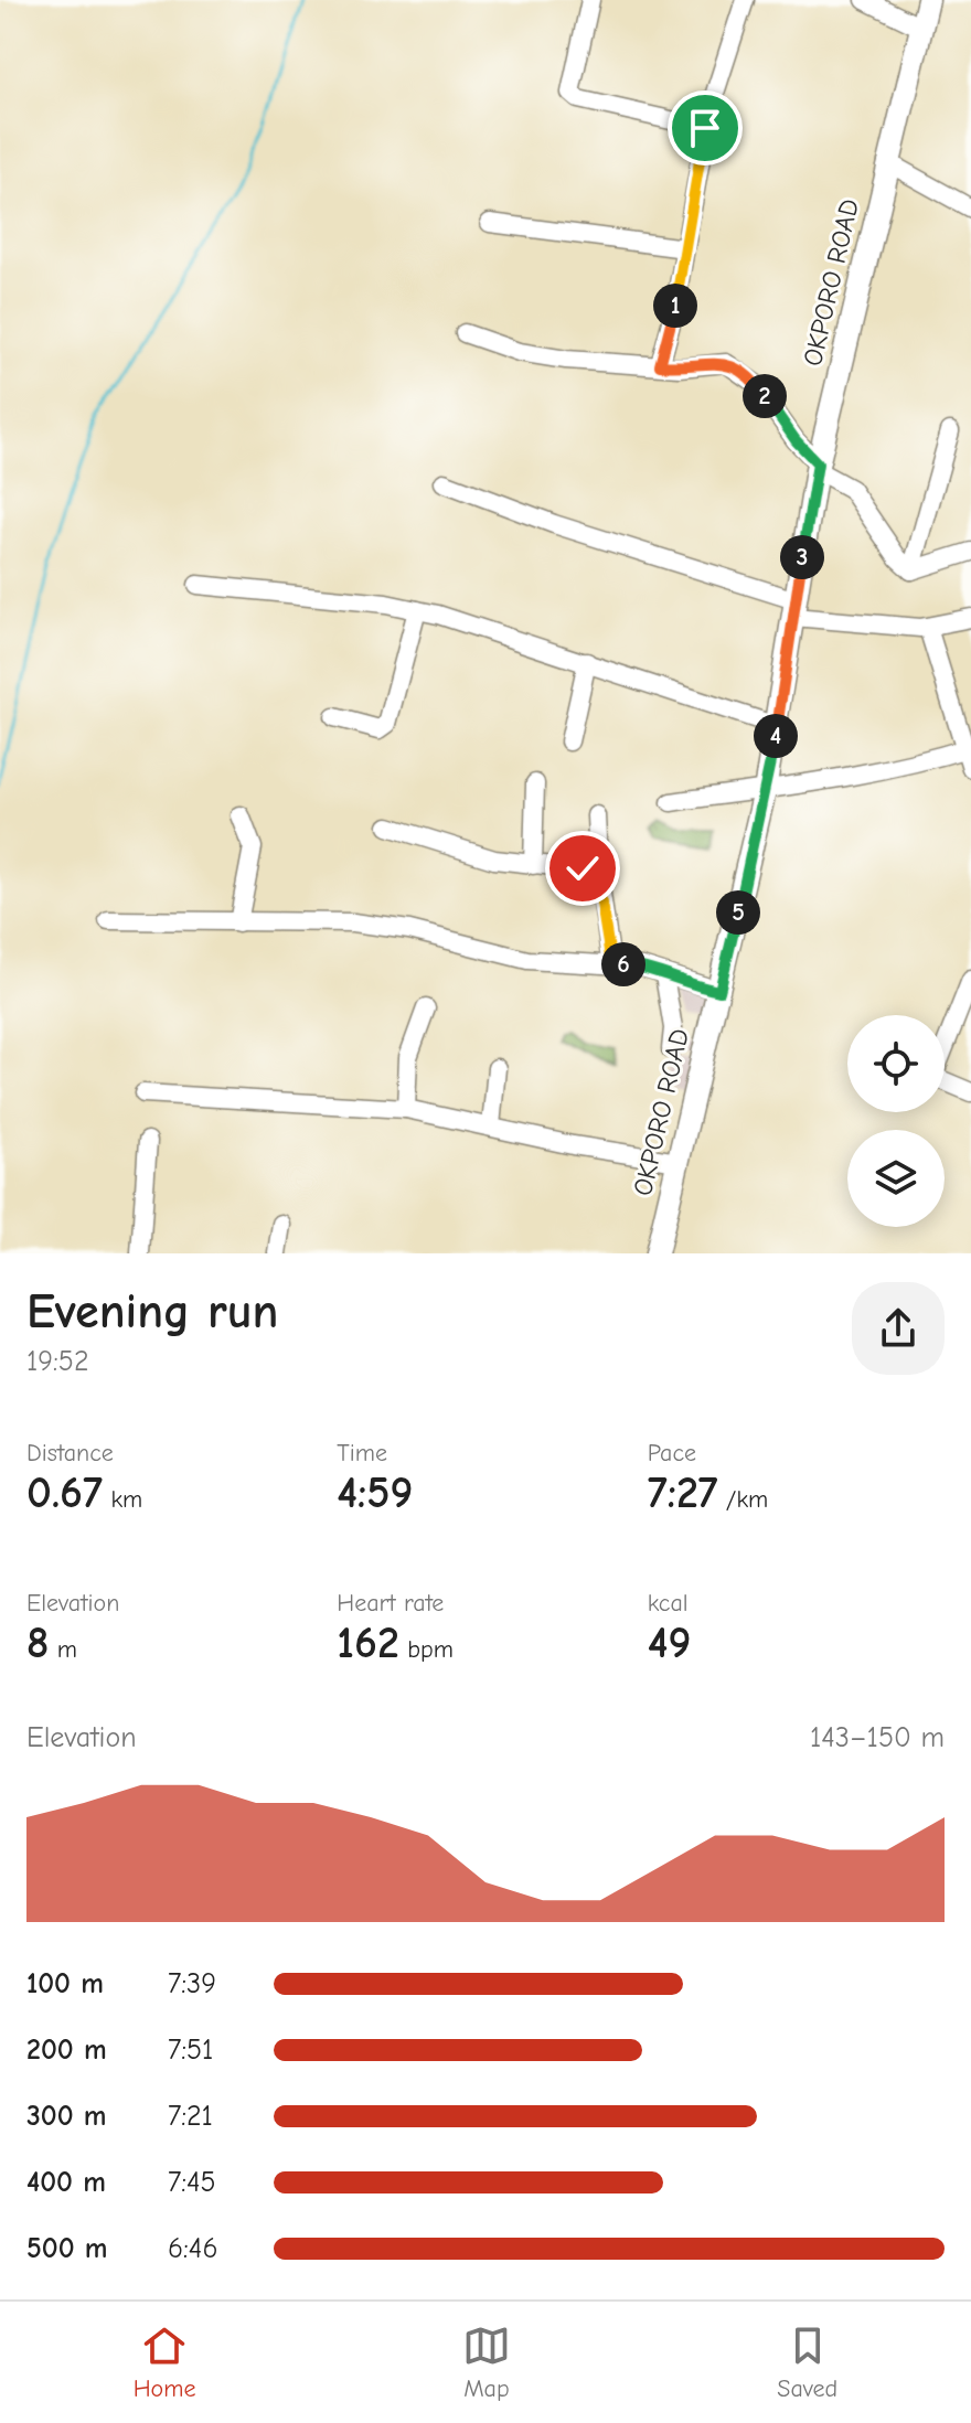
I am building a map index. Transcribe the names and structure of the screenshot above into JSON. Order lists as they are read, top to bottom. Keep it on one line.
{"streets":{"main road":["OKPORO ROAD"]},"page":{"pins":["1","2","3","4","5","6"],"heading":["Evening run","19:52"],"stats":[["Distance","0.67 km"],["Time","4:59"],["Pace","7:27 /km"],["Elevation","8 m"],["Heart rate","162 bpm"],["kcal","49"]],"chart":["Elevation","143–150 m"],"list":[{"name":"100 m","note":"7:39"},{"name":"200 m","note":"7:51"},{"name":"300 m","note":"7:21"},{"name":"400 m","note":"7:45"},{"name":"500 m","note":"6:46"}],"tabs":["Home","Map","Saved"]}}
